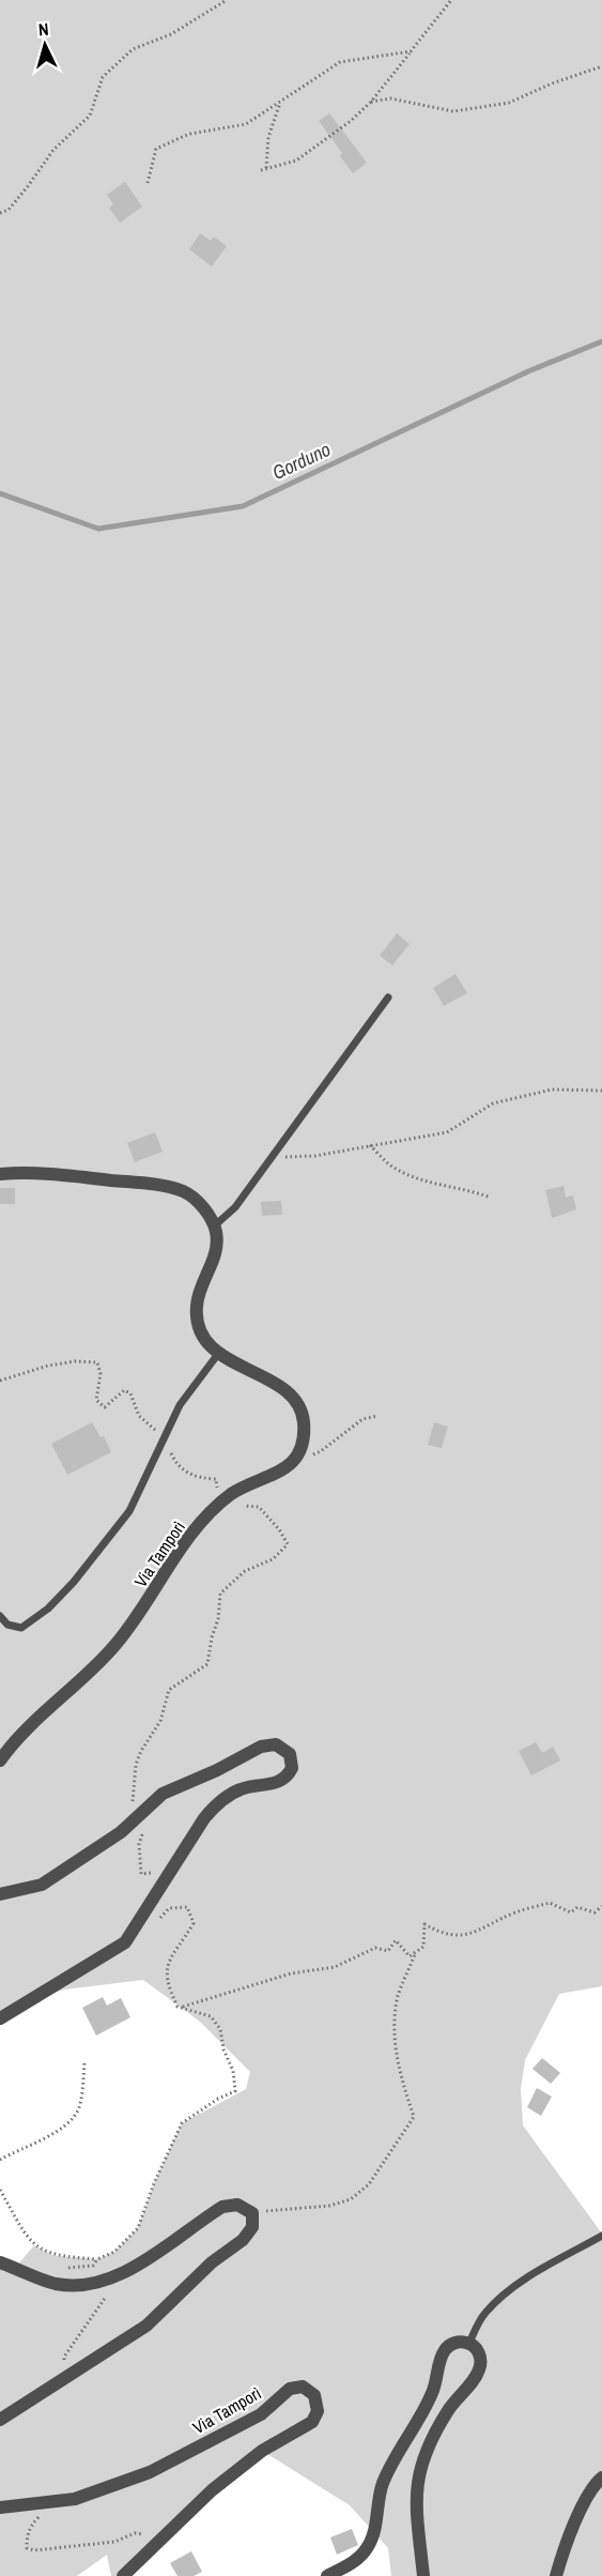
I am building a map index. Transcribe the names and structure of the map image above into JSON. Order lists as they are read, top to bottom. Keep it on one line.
{"streets":{"street":["Via Tamporì"]},"water":["Gorduno"],"north":"top"}
